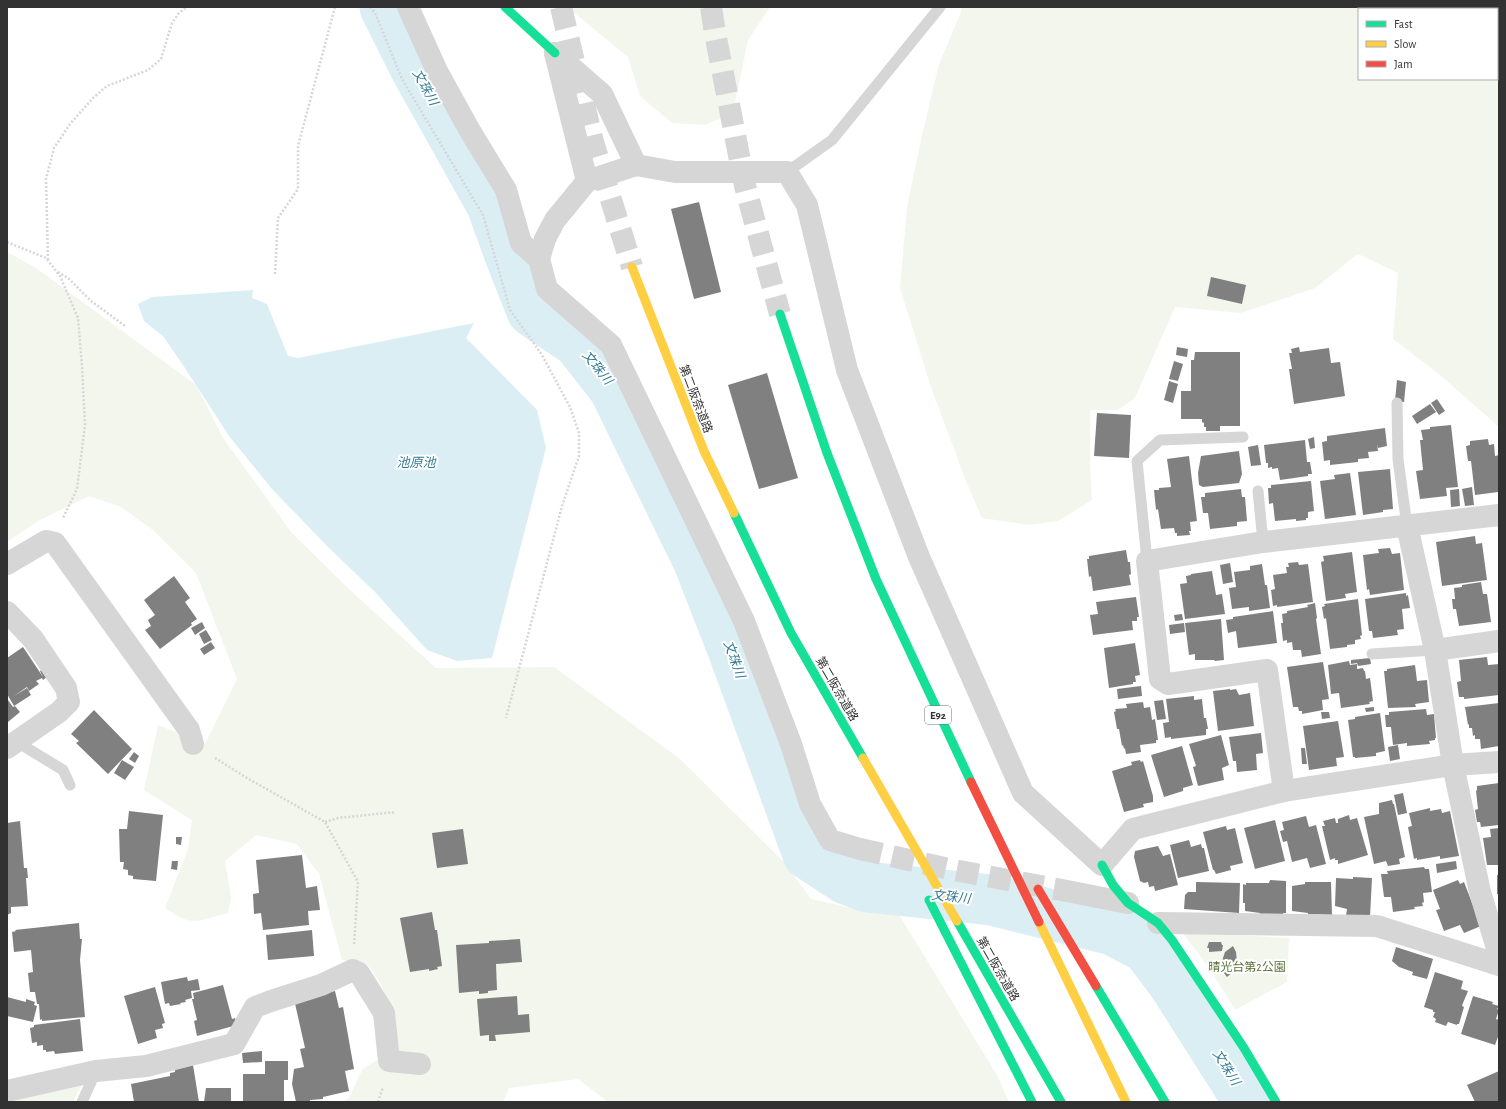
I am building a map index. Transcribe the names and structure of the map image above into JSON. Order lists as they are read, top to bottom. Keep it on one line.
{"streets":{"main road":["第二阪奈道路","E92"]},"water":["文珠川","池原池"],"parks":["晴光台第2公園"],"legend":["Fast","Slow","Jam"]}
